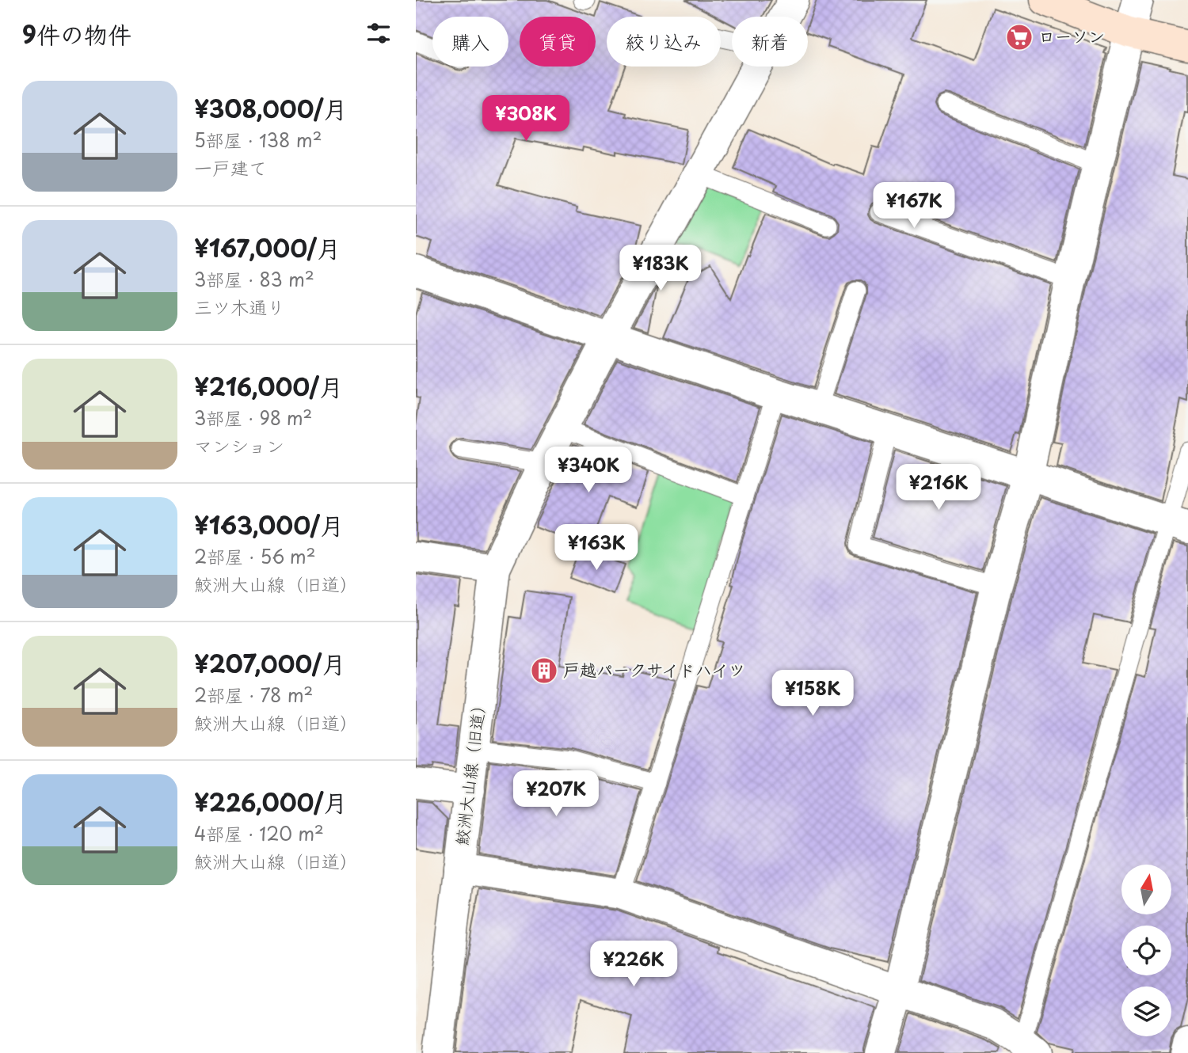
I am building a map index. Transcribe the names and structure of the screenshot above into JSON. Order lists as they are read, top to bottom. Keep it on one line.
{"streets":{"street":["鮫洲大山線（旧道）"]},"places":{"supermarket":["ローソン"],"building":["戸越パークサイドハイツ"]},"north":"top","page":{"heading":"9件の物件","chip":["購入","賃貸","絞り込み","新着"],"list":[{"name":"¥308,000/月","note":"5部屋 · 138 m² · 一戸建て"},{"name":"¥167,000/月","note":"3部屋 · 83 m² · 三ツ木通り"},{"name":"¥216,000/月","note":"3部屋 · 98 m² · マンション"},{"name":"¥163,000/月","note":"2部屋 · 56 m² · 鮫洲大山線（旧道）"},{"name":"¥207,000/月","note":"2部屋 · 78 m² · 鮫洲大山線（旧道）"},{"name":"¥226,000/月","note":"4部屋 · 120 m² · 鮫洲大山線（旧道）"}],"price":["¥308K","¥167K","¥183K","¥340K","¥216K","¥163K","¥158K","¥207K","¥226K"]}}
